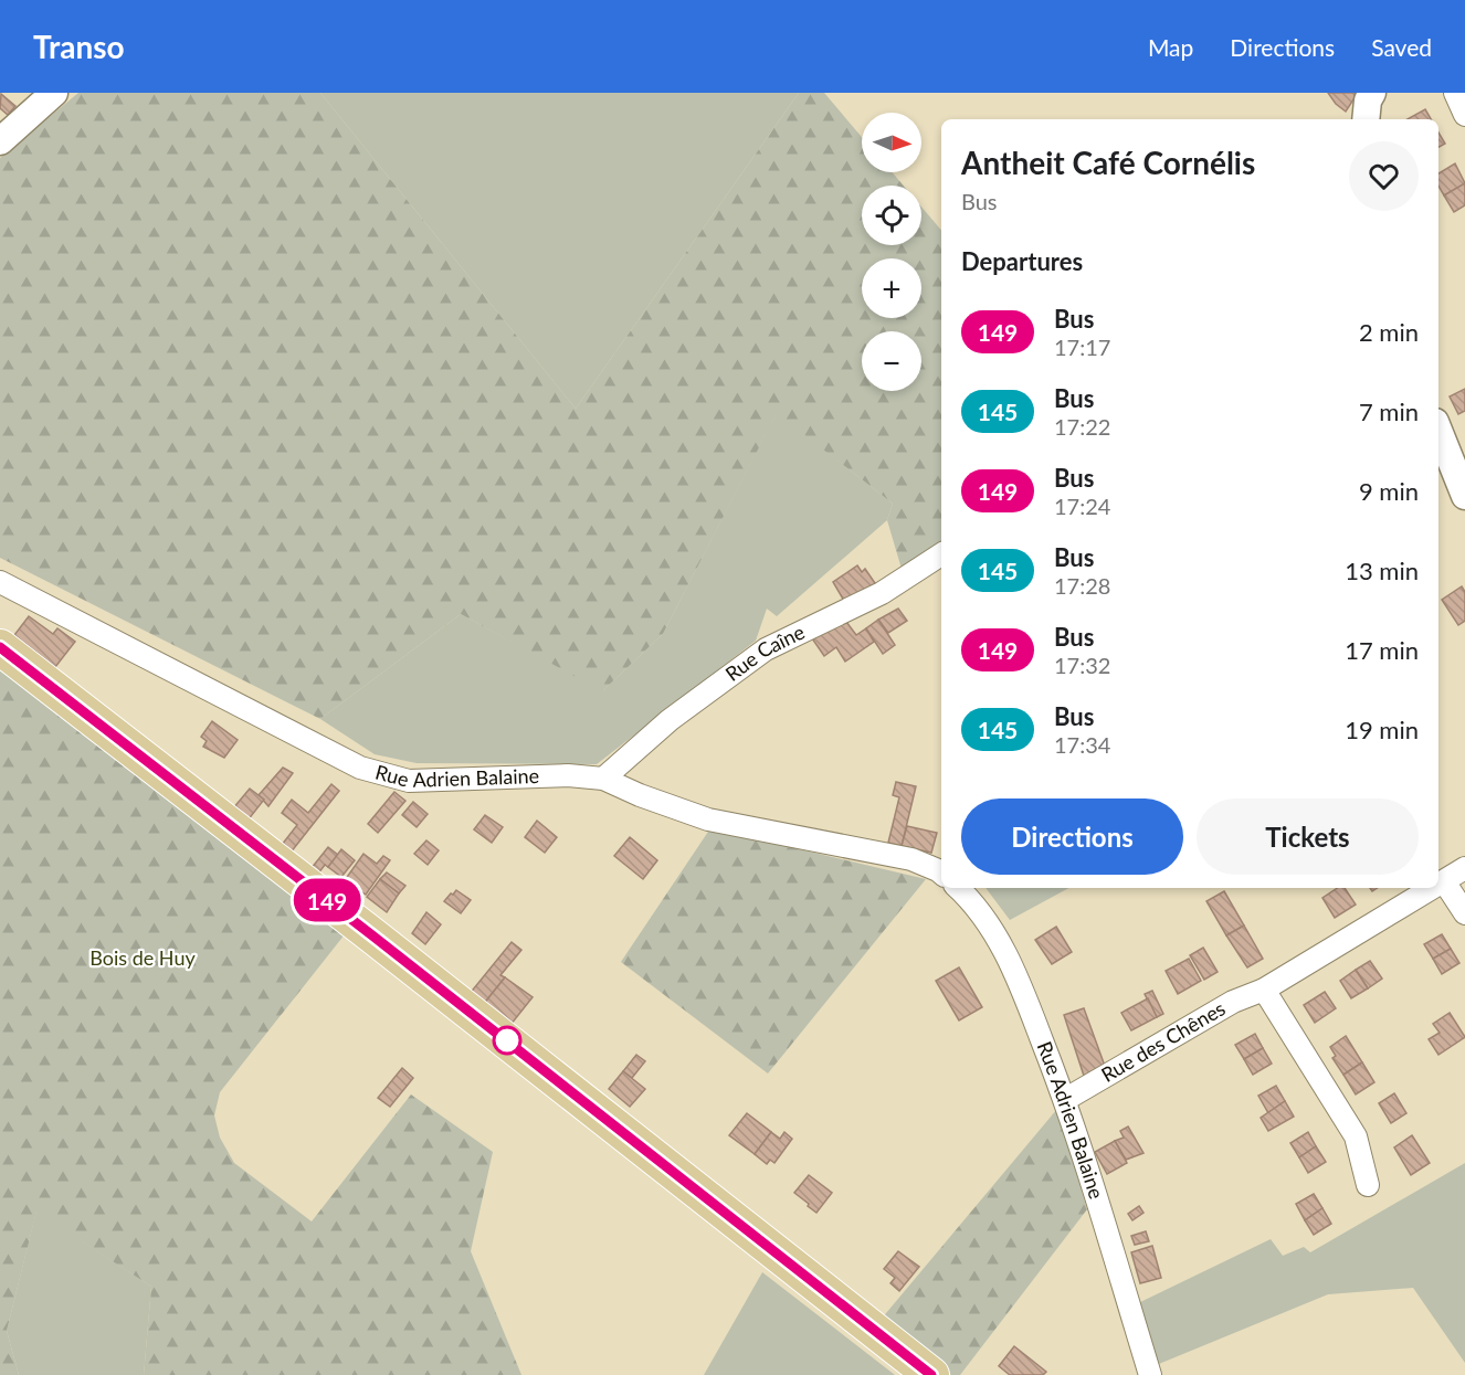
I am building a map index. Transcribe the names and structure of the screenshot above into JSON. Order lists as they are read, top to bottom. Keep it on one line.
{"streets":{"street":["Rue Caîne","Rue Adrien Balaine","Rue des Chênes"]},"crossings":[["Rue Caîne","Rue Adrien Balaine"],["Rue Adrien Balaine","Rue des Chênes"]],"parks":["Bois de Huy"],"lines":["bus line 149"],"north":"right","page":{"header":"Transo","nav":["Map","Directions","Saved"],"on_map":"149","map_buttons":["+","−"],"heading":[["Antheit Café Cornélis","Bus"],"Departures"],"list":[{"mark":"149","name":"Bus","note":"17:17","value":"2 min"},{"mark":"145","name":"Bus","note":"17:22","value":"7 min"},{"mark":"149","name":"Bus","note":"17:24","value":"9 min"},{"mark":"145","name":"Bus","note":"17:28","value":"13 min"},{"mark":"149","name":"Bus","note":"17:32","value":"17 min"},{"mark":"145","name":"Bus","note":"17:34","value":"19 min"}],"buttons":["Directions","Tickets"]}}
